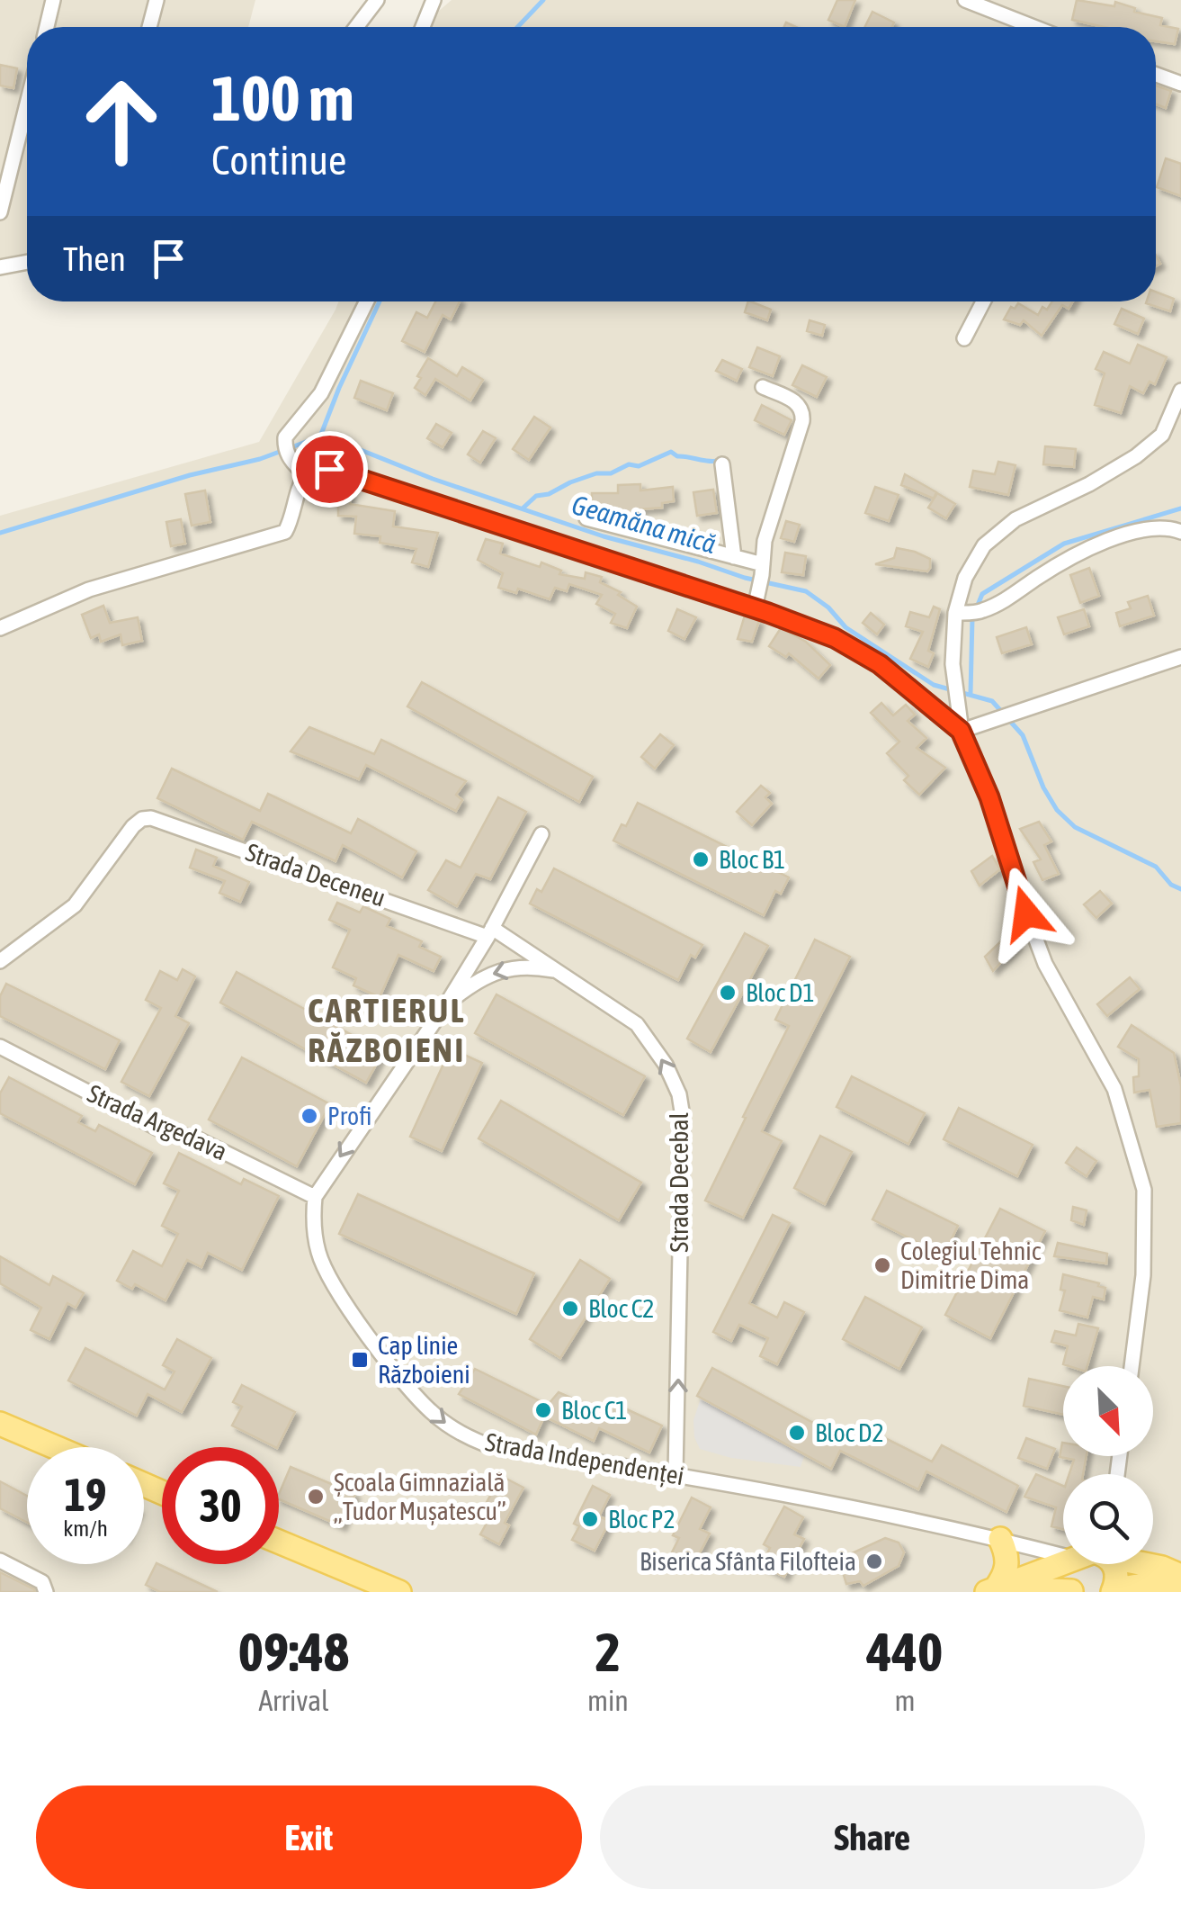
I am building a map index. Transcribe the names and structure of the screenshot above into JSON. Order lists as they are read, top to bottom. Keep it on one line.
{"streets":{"street":["Strada Deceneu","Strada Argedava","Strada Decebal","Strada Independenței"]},"crossings":[["Strada Deceneu","Strada Decebal"],["Strada Argedava","Strada Independenței"],["Strada Decebal","Strada Independenței"]],"one_way":["Strada Decebal","Strada Independenței"],"districts":["CARTIERUL RĂZBOIENI"],"water":["Geamăna mică"],"places":{"other":["Bloc B1","Bloc D1","Profi","Colegiul Tehnic Dimitrie Dima","Bloc C2","Bloc C1","Bloc D2","Școala Gimnazială „Tudor Mușatescu”","Bloc P2","Biserica Sfânta Filofteia"],"transit":["Cap linie Războieni"]},"north":"bottom right","page":{"turn":["100 m","Continue"],"then":"Then","speed":"19 km/h","limit":"30","eta":["09:48","Arrival","2","min","440","m"],"buttons":["Exit","Share"]}}
